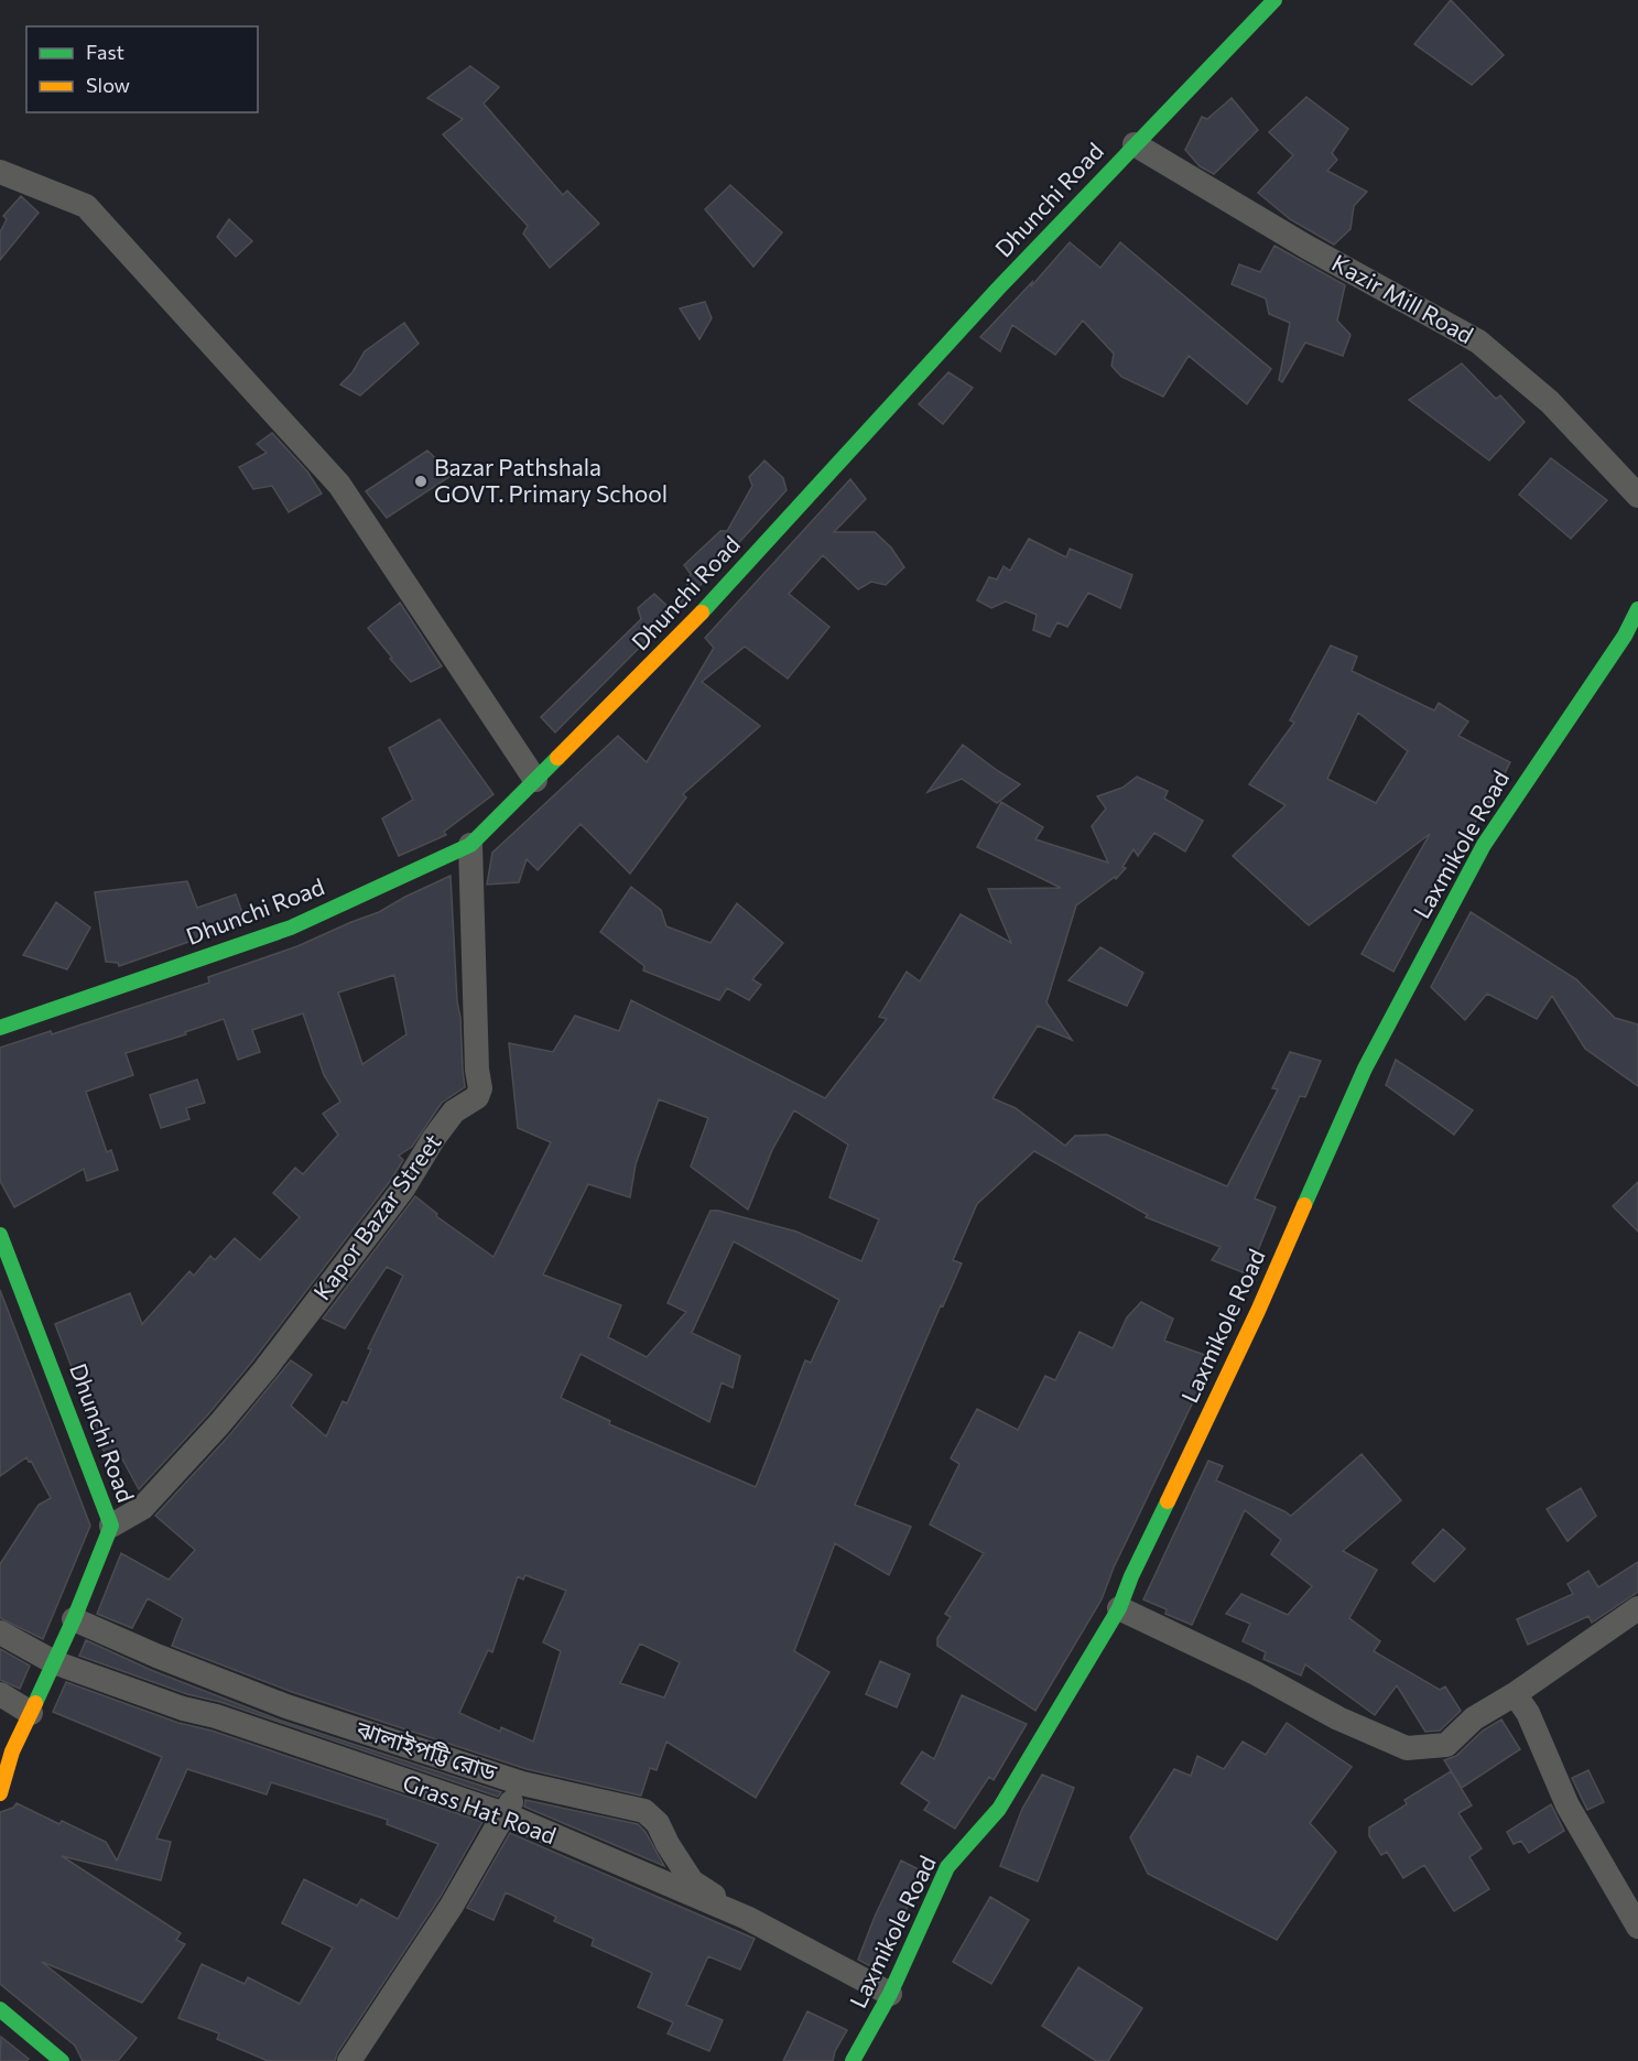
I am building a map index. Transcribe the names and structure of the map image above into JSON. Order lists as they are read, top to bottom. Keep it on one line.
{"streets":{"street":["Dhunchi Road","Kazir Mill Road","Laxmikole Road","Kapor Bazar Street","ঝালাইপট্টি রোড","Grass Hat Road"]},"crossings":[["Dhunchi Road","Kazir Mill Road"],["Dhunchi Road","Kapor Bazar Street"],["Dhunchi Road","ঝালাইপট্টি রোড"],["Dhunchi Road","Grass Hat Road"],["Laxmikole Road","Grass Hat Road"],["ঝালাইপট্টি রোড","Grass Hat Road"]],"places":["Bazar Pathshala GOVT. Primary School"],"legend":["Fast","Slow"]}
